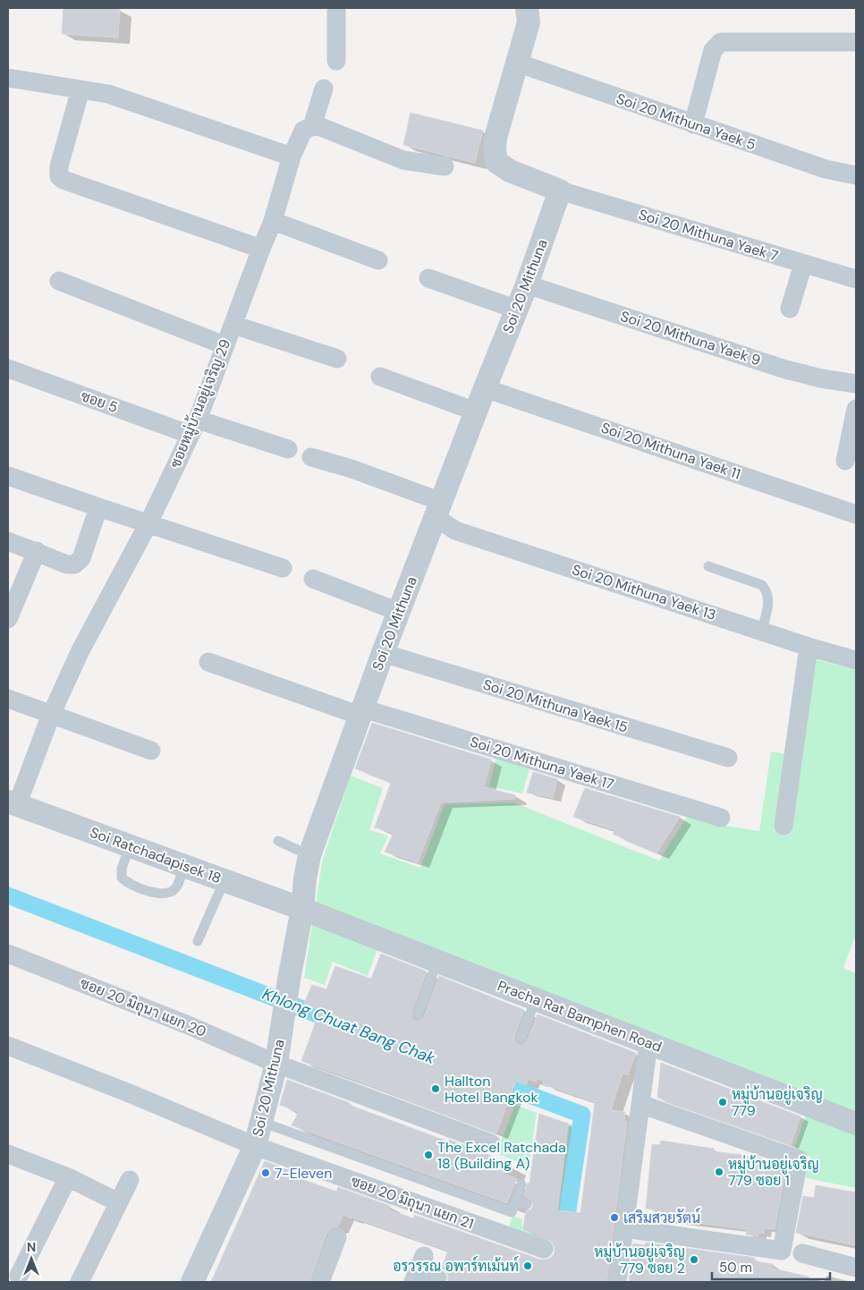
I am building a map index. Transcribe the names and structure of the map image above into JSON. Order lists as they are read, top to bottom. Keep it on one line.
{"streets":{"street":["Soi 20 Mithuna Yaek 5","Soi 20 Mithuna Yaek 7","Soi 20 Mithuna","Soi 20 Mithuna Yaek 9","ซอย 5","ซอยหมู่บ้านอยู่เจริญ 29","Soi 20 Mithuna Yaek 11","Soi 20 Mithuna Yaek 13","Soi 20 Mithuna Yaek 15","Soi 20 Mithuna Yaek 17","Soi Ratchadapisek 18","ซอย 20 มิถุนา แยก 20","Pracha Rat Bamphen Road","ซอย 20 มิถุนา แยก 21"]},"crossings":[["Soi 20 Mithuna Yaek 7","Soi 20 Mithuna"],["Soi 20 Mithuna","Soi 20 Mithuna Yaek 9"],["Soi 20 Mithuna","Soi 20 Mithuna Yaek 11"],["Soi 20 Mithuna","Soi 20 Mithuna Yaek 13"],["Soi 20 Mithuna","Soi 20 Mithuna Yaek 15"],["Soi 20 Mithuna","Soi 20 Mithuna Yaek 17"],["Soi 20 Mithuna","Soi Ratchadapisek 18"],["Soi 20 Mithuna","ซอย 20 มิถุนา แยก 20"],["Soi 20 Mithuna","Pracha Rat Bamphen Road"],["Soi 20 Mithuna","ซอย 20 มิถุนา แยก 21"],["ซอย 5","ซอยหมู่บ้านอยู่เจริญ 29"],["ซอยหมู่บ้านอยู่เจริญ 29","Soi Ratchadapisek 18"],["Soi Ratchadapisek 18","Pracha Rat Bamphen Road"]],"water":["Khlong Chuat Bang Chak"],"places":["Hallton Hotel Bangkok","หมู่บ้านอยู่เจริญ 779","The Excel Ratchada 18 (Building A)","หมู่บ้านอยู่เจริญ 779 ซอย 1","7-Eleven","เสริมสวยรัตน์","หมู่บ้านอยู่เจริญ 779 ซอย 2","อรวรรณ อพาร์ทเม้นท์"],"scale_bar":"50 m","north":"top"}
